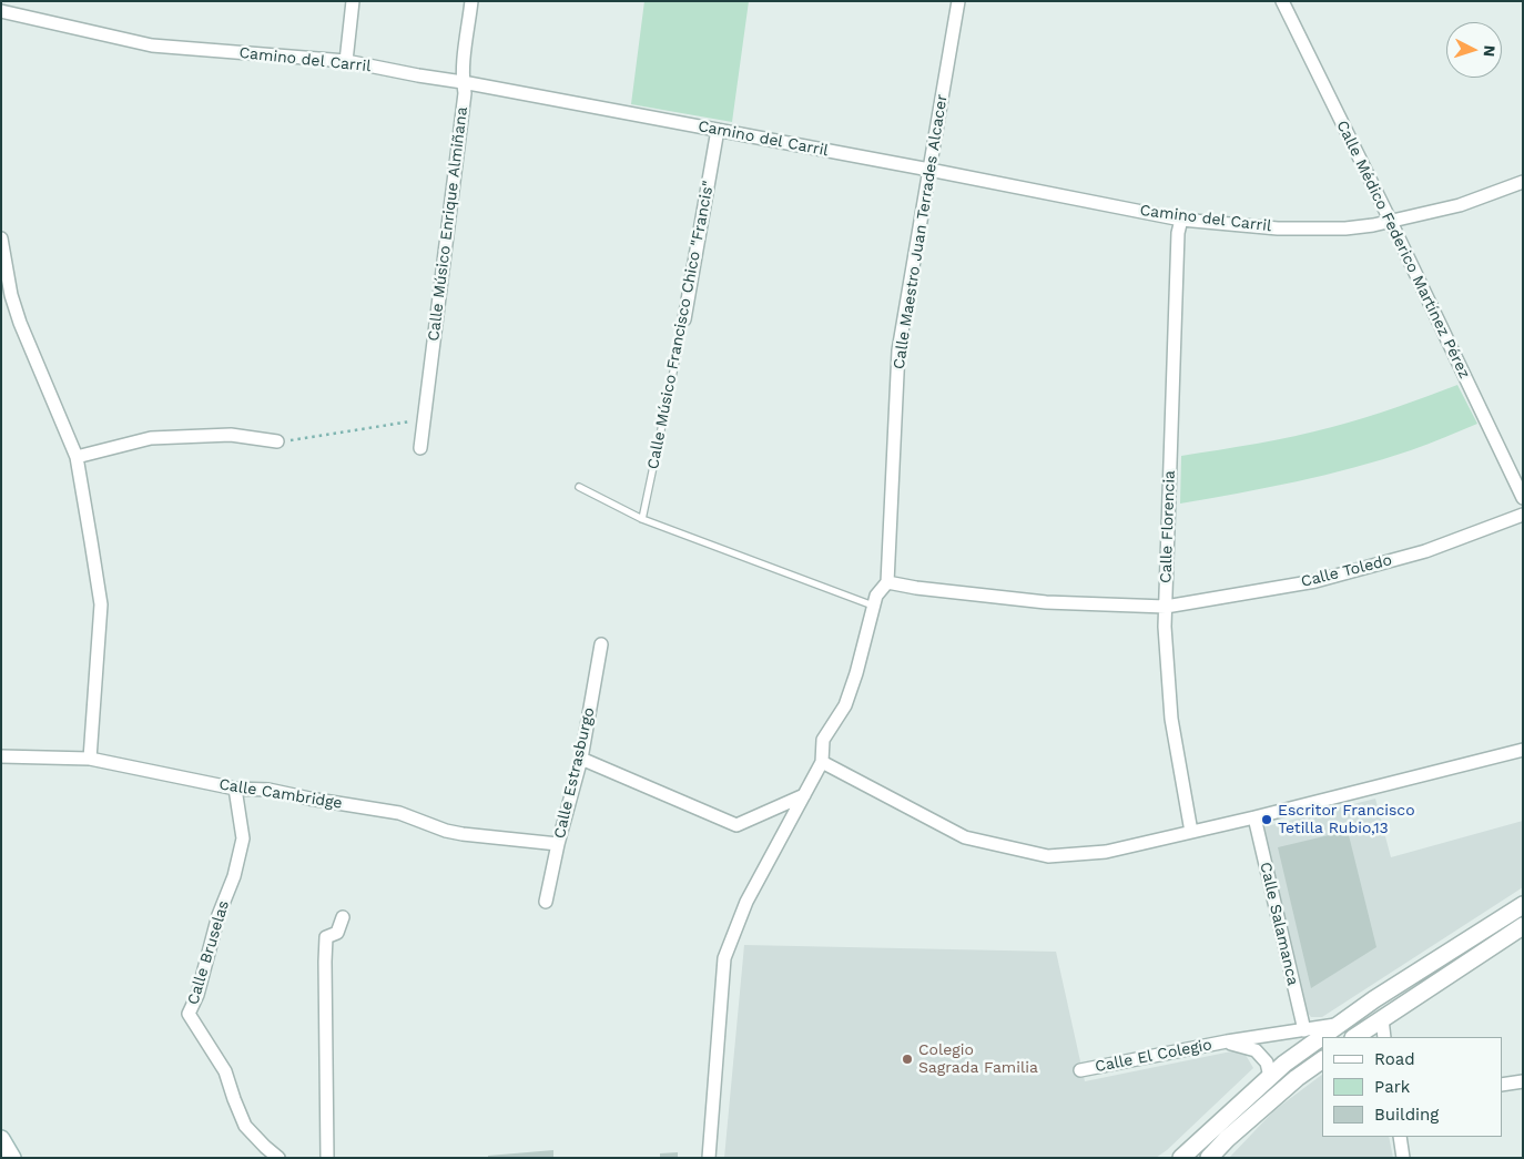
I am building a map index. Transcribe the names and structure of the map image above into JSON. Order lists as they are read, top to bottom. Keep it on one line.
{"streets":{"street":["Camino del Carril","Calle Músico Enrique Almiñana","Calle Maestro Juan Terrades Alcacer","Calle Médico Federico Martínez Pérez","Calle Músico Francisco Chico \"Francis\"","Calle Florencia","Calle Toledo","Calle Estrasburgo","Calle Cambridge","Calle Salamanca","Calle Bruselas","Calle El Colegio"]},"crossings":[["Camino del Carril","Calle Músico Enrique Almiñana"],["Camino del Carril","Calle Maestro Juan Terrades Alcacer"],["Camino del Carril","Calle Médico Federico Martínez Pérez"],["Camino del Carril","Calle Músico Francisco Chico \"Francis\""],["Camino del Carril","Calle Florencia"],["Calle Maestro Juan Terrades Alcacer","Calle Toledo"],["Calle Florencia","Calle Toledo"],["Calle Estrasburgo","Calle Cambridge"],["Calle Cambridge","Calle Bruselas"],["Calle Salamanca","Calle El Colegio"]],"places":["Escritor Francisco Tetilla Rubio,13","Colegio Sagrada Familia"],"legend":["Road","Park","Building"],"north":"right"}
